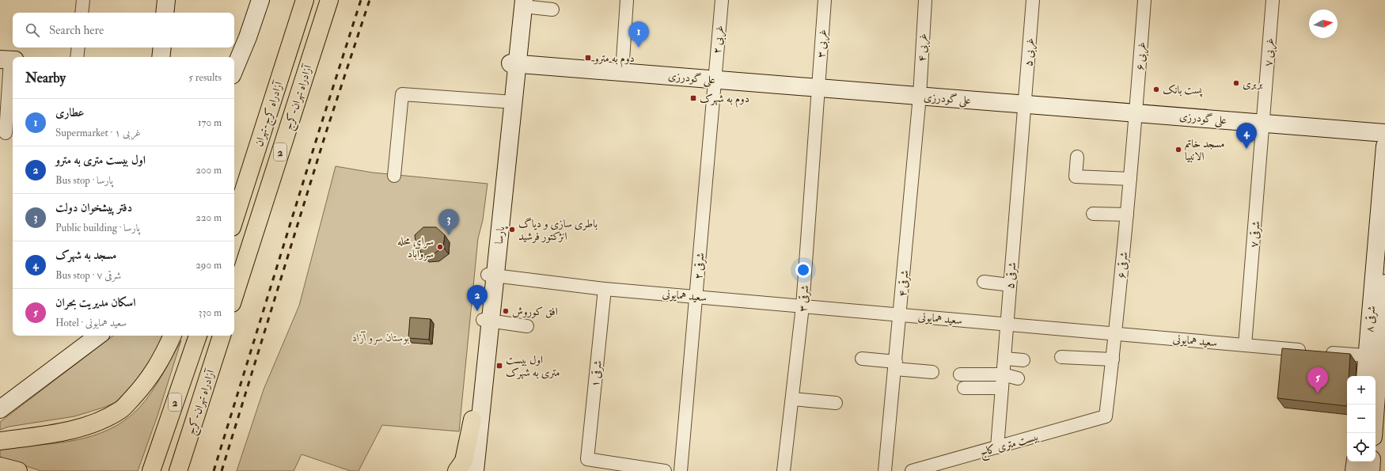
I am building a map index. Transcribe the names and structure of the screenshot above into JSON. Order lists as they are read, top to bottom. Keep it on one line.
{"streets":{"main road":["آزادراه تهران-کرج","آزادراه کرج-تهران","2"],"street":["۲ غربی","۳ غربی","۴ غربی","۵ غربی","۷ غربی","۶ غربی","علی گودرزی","۷ شرقی","پارسا","۶ شرقی","۲ شرقی","۵ شرقی","۴ شرقی","سعید همایونی","۳ شرقی","۸ شرقی","۱ شرقی","بیست متری کاج"]},"crossings":[["۲ غربی","علی گودرزی"],["۲ غربی","۲ شرقی"],["۳ غربی","علی گودرزی"],["۳ غربی","۳ شرقی"],["۴ غربی","علی گودرزی"],["۴ غربی","۴ شرقی"],["۵ غربی","علی گودرزی"],["۵ غربی","۵ شرقی"],["۷ غربی","علی گودرزی"],["۷ غربی","۷ شرقی"],["۶ غربی","علی گودرزی"],["۶ غربی","۶ شرقی"],["علی گودرزی","۷ شرقی"],["علی گودرزی","پارسا"],["علی گودرزی","۶ شرقی"],["علی گودرزی","۲ شرقی"],["علی گودرزی","۵ شرقی"],["علی گودرزی","۴ شرقی"],["علی گودرزی","۳ شرقی"],["۷ شرقی","سعید همایونی"],["پارسا","سعید همایونی"],["۶ شرقی","سعید همایونی"],["۶ شرقی","بیست متری کاج"],["۲ شرقی","سعید همایونی"],["۵ شرقی","سعید همایونی"],["۵ شرقی","بیست متری کاج"],["۴ شرقی","سعید همایونی"],["سعید همایونی","۳ شرقی"],["سعید همایونی","۸ شرقی"],["سعید همایونی","۱ شرقی"]],"parks":["بوستان سرو آزاد"],"places":{"transit":["دوم به مترو","دوم به شهرک","اول بیست متری به شهرک"],"other":["بربری","پست بانک","مسجد خاتم الانبیا","باطری سازی و دیاگ انژکتور فرشید","سرای محله سروآباد","افق کوروش"]},"north":"right","page":{"search":"Search here","pins":["1","4","3","2","5"],"heading":["Nearby","5 results"],"list":[{"mark":"1","name":"عطاری","note":"Supermarket · ۱ غربی","value":"170 m"},{"mark":"2","name":"اول بیست متری به مترو","note":"Bus stop · پارسا","value":"200 m"},{"mark":"3","name":"دفتر پیشخوان دولت","note":"Public building · پارسا","value":"220 m"},{"mark":"4","name":"مسجد به شهرک","note":"Bus stop · ۷ شرقی","value":"290 m"},{"mark":"5","name":"اسکان مدیریت بحران","note":"Hotel · سعید همایونی","value":"330 m"}],"map_buttons":["+","−"]}}
